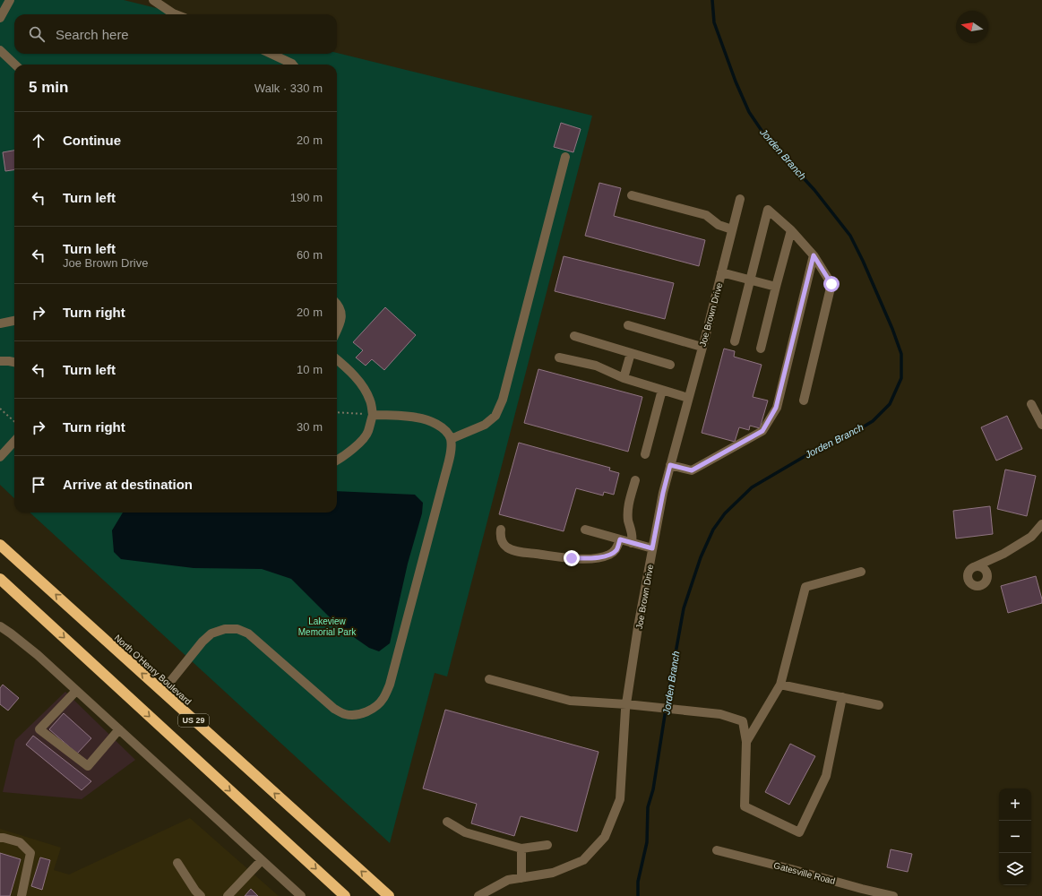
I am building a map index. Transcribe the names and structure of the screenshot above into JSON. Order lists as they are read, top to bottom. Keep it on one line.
{"streets":{"highway":["North O'Henry Boulevard","US 29"],"street":["Joe Brown Drive","Gatesville Road"]},"water":["Jorden Branch"],"parks":["Lakeview Memorial Park"],"north":"left","page":{"search":"Search here","heading":["5 min","Walk · 330 m"],"list":[["Continue","20 m"],["Turn left","190 m"],["Turn left","Joe Brown Drive","60 m"],["Turn right","20 m"],["Turn left","10 m"],["Turn right","30 m"],"Arrive at destination"],"map_buttons":["+","−"]}}
